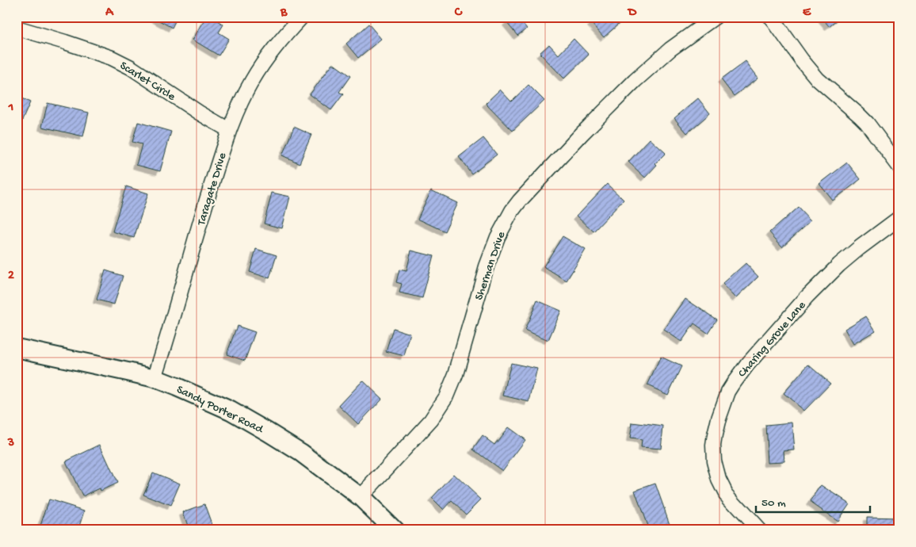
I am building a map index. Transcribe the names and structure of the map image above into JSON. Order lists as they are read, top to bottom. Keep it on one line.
{"streets":{"street":["Scarlet Circle","Taragate Drive","Sherman Drive","Charing Grove Lane","Sandy Porter Road"]},"crossings":[["Scarlet Circle","Taragate Drive"],["Taragate Drive","Sandy Porter Road"],["Sherman Drive","Sandy Porter Road"]],"scale_bar":"50 m","grid":{"columns":["A","B","C","D","E"],"rows":["1","2","3"]}}
